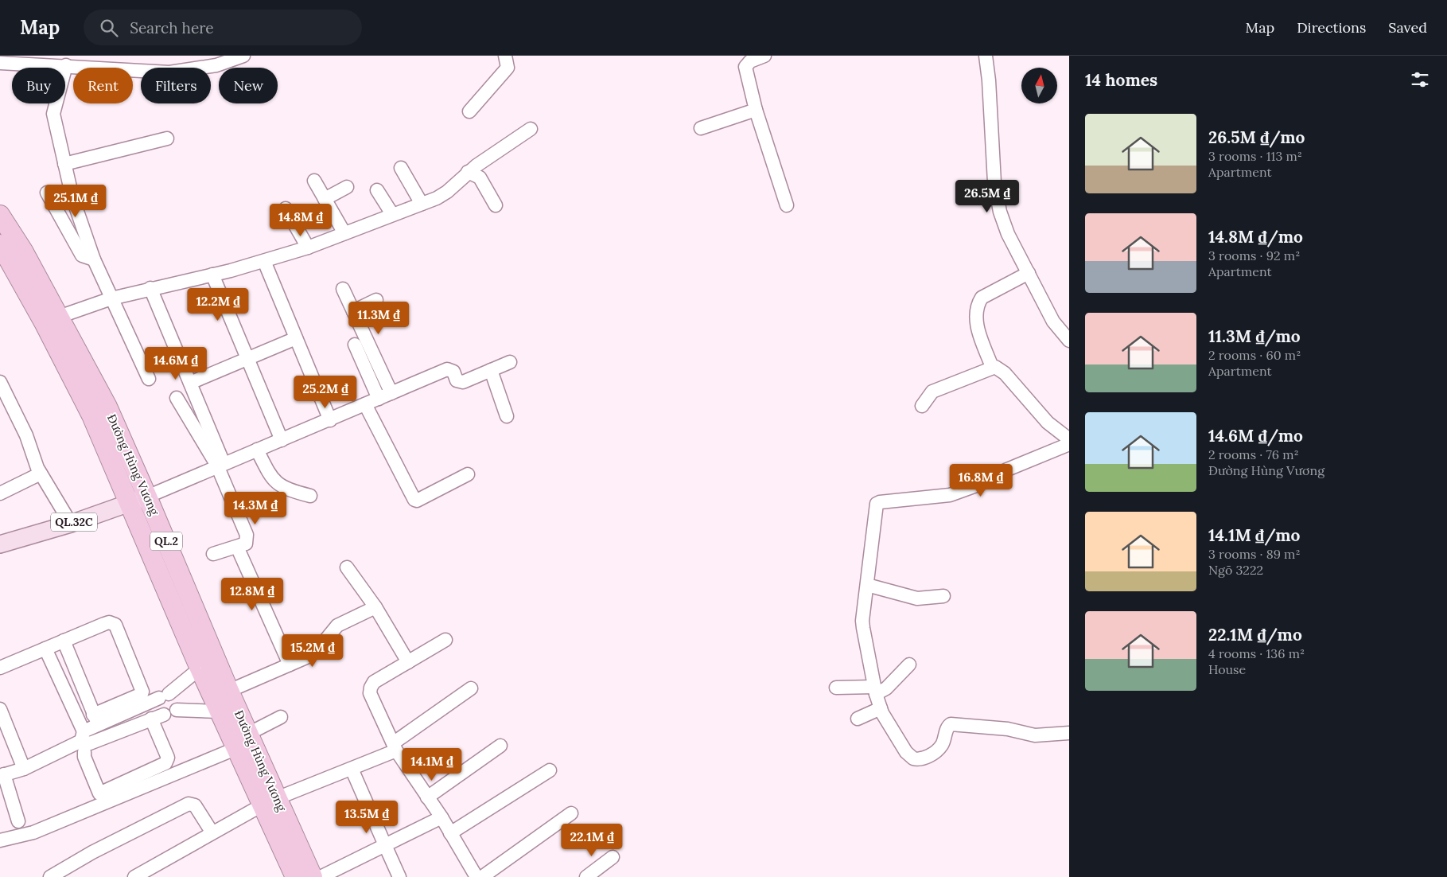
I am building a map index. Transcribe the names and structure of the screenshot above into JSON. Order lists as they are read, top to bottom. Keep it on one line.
{"streets":{"highway":["Đường Hùng Vương","QL.2"],"main road":["QL.32C"]},"crossings":[["Đường Hùng Vương","QL.32C"]],"north":"top","page":{"header":"Map","search":"Search here","nav":["Map","Directions","Saved"],"heading":"14 homes","chip":["Buy","Rent","Filters","New"],"list":[{"name":"26.5M ₫/mo","note":"3 rooms · 113 m² · Apartment"},{"name":"14.8M ₫/mo","note":"3 rooms · 92 m² · Apartment"},{"name":"11.3M ₫/mo","note":"2 rooms · 60 m² · Apartment"},{"name":"14.6M ₫/mo","note":"2 rooms · 76 m² · Đường Hùng Vương"},{"name":"14.1M ₫/mo","note":"3 rooms · 89 m² · Ngõ 3222"},{"name":"22.1M ₫/mo","note":"4 rooms · 136 m² · House"}],"price":["26.5M ₫","25.1M ₫","14.8M ₫","12.2M ₫","11.3M ₫","14.6M ₫","25.2M ₫","16.8M ₫","14.3M ₫","12.8M ₫","15.2M ₫","14.1M ₫","13.5M ₫","22.1M ₫"]}}
